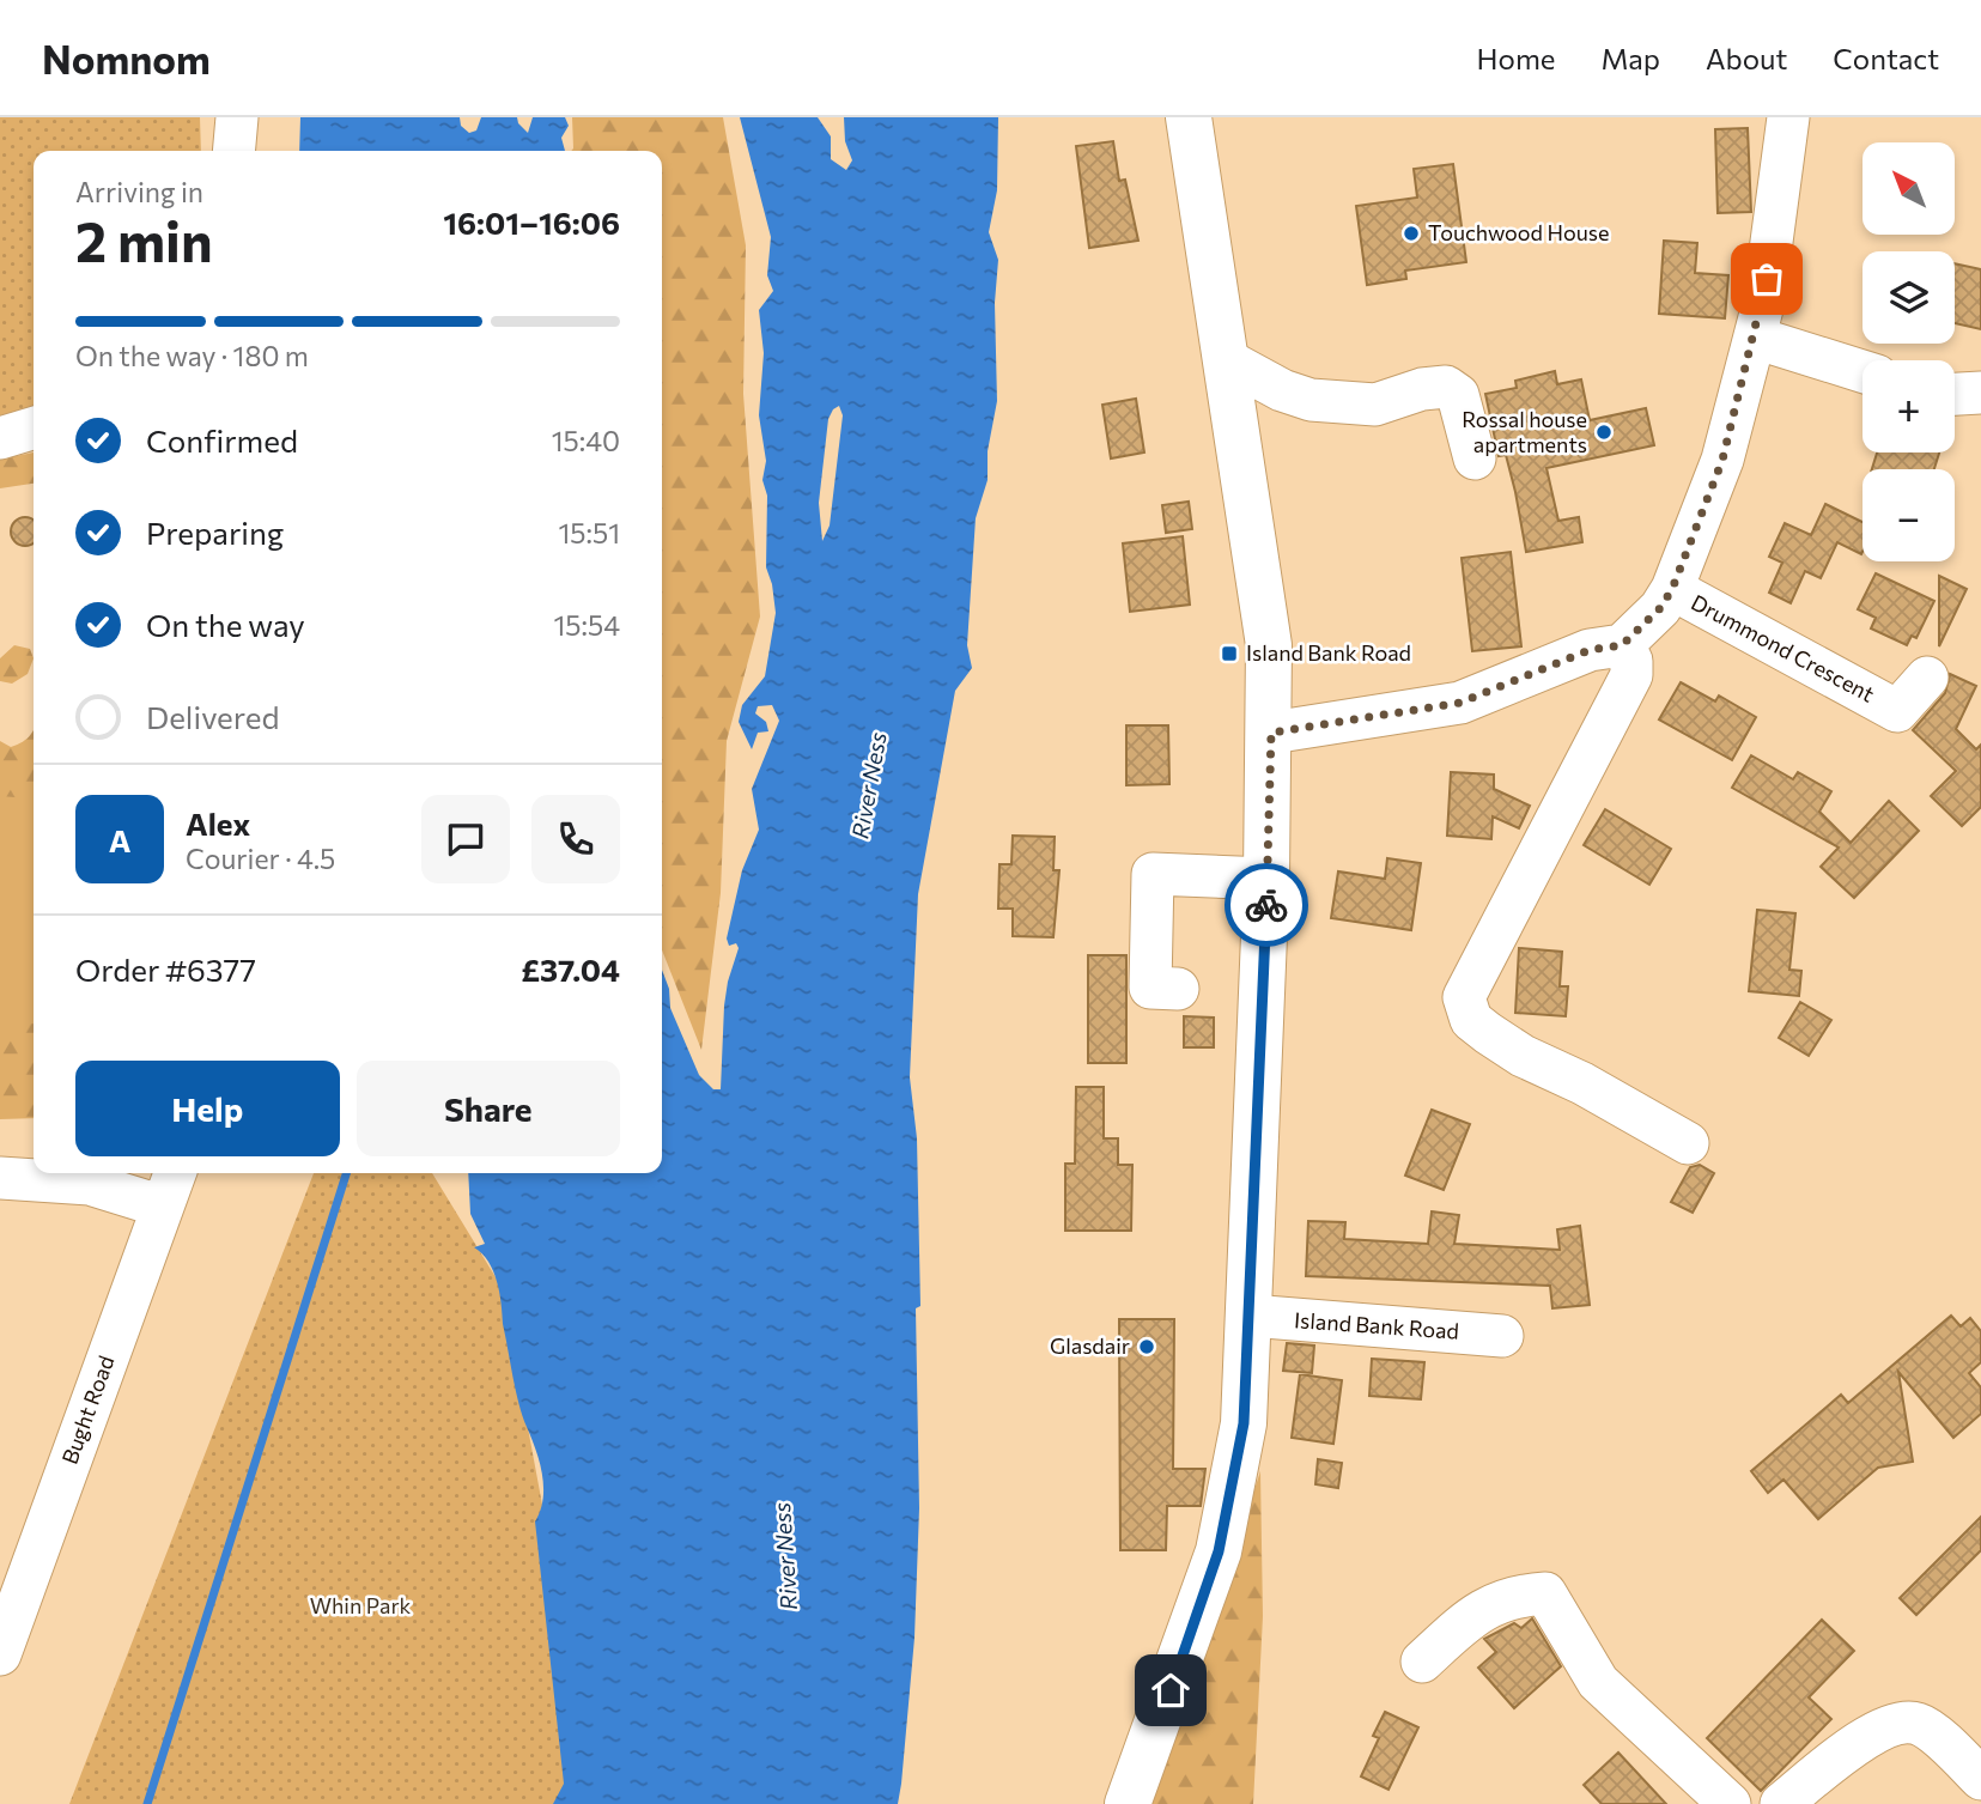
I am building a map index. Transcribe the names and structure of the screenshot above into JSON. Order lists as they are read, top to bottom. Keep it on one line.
{"streets":{"street":["Drummond Crescent","Island Bank Road","Bught Road"]},"water":["River Ness"],"parks":["Whin Park"],"places":{"other":["Touchwood House","Rossal house apartments","Glasdair"],"transit":["Island Bank Road"]},"north":"top left","page":{"header":"Nomnom","nav":["Home","Map","About","Contact"],"map_buttons":["+","−"],"heading":["2 min","Arriving in","16:01–16:06"],"panel":["Alex","Courier · 4.5","Order #6377","£37.04"],"bar":"On the way · 180 m","list":[["Confirmed","15:40"],["Preparing","15:51"],["On the way","15:54"],"Delivered"],"round":"A","buttons":["Help","Share"]}}
